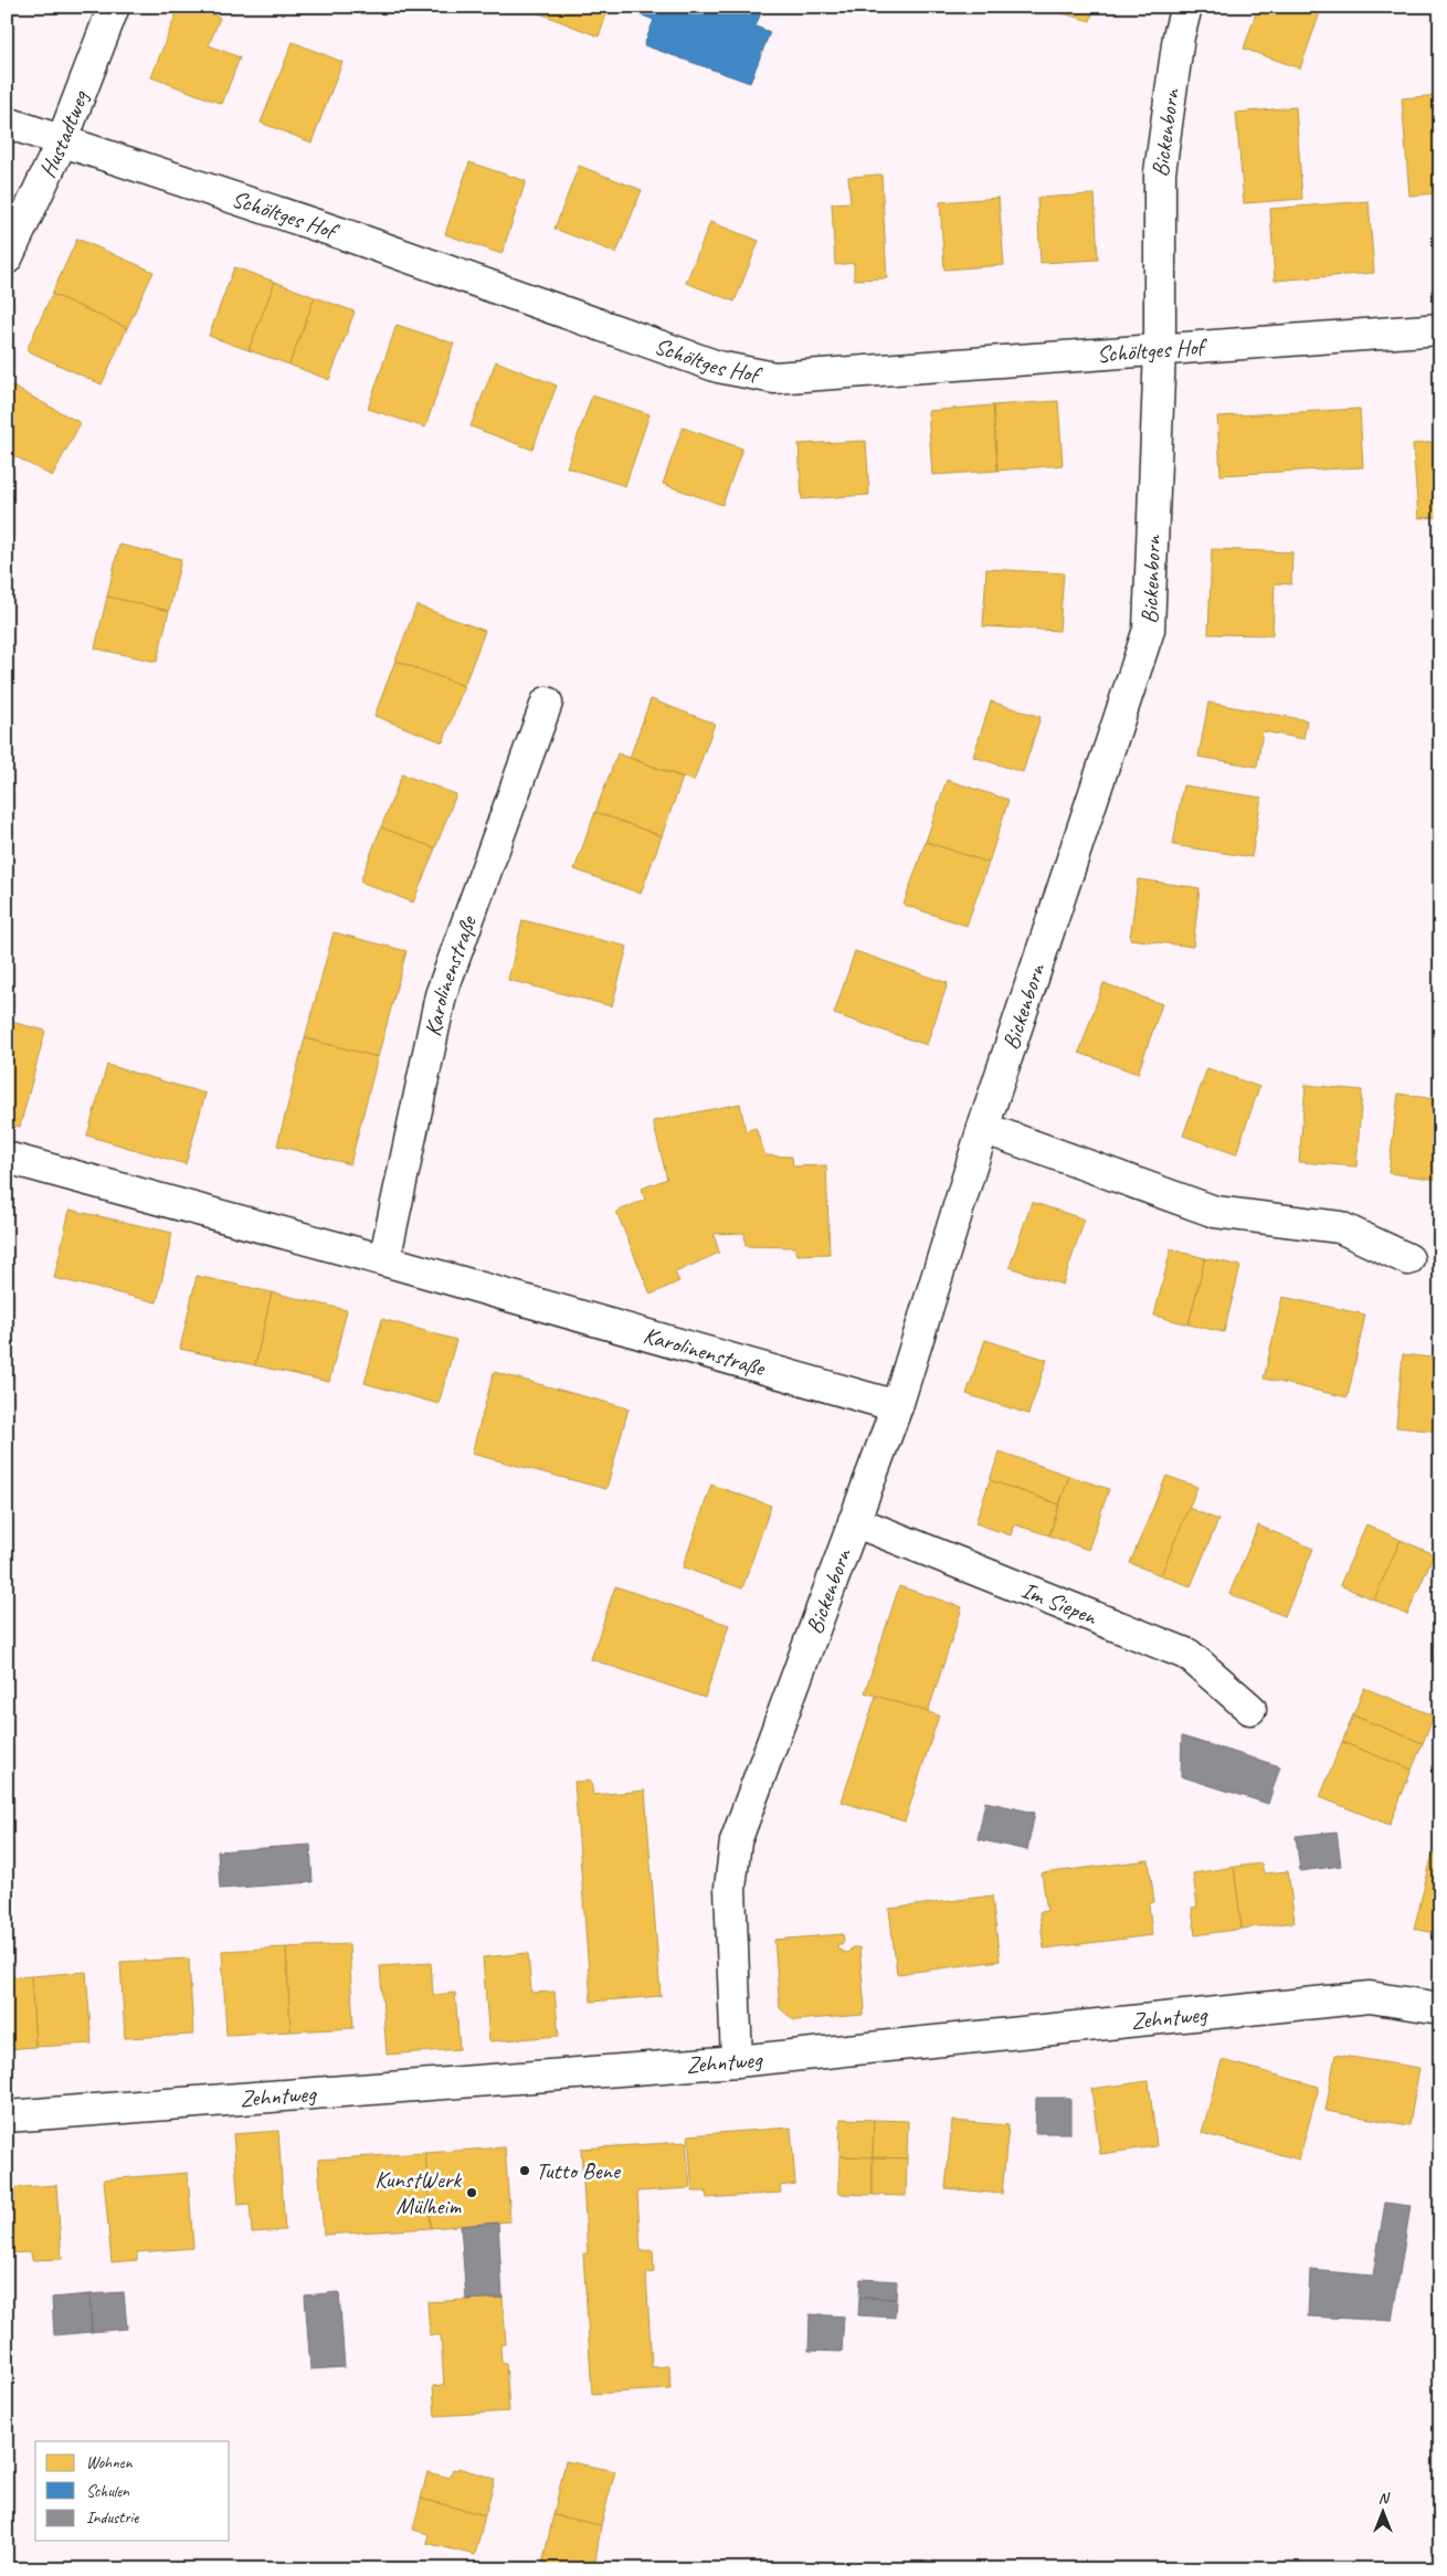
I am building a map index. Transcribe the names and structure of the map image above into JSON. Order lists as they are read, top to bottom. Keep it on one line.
{"streets":{"street":["Bickenborn","Hustadtweg","Schöltges Hof","Karolinenstraße","Im Siepen","Zehntweg"]},"crossings":[["Bickenborn","Schöltges Hof"],["Bickenborn","Karolinenstraße"],["Bickenborn","Im Siepen"],["Bickenborn","Zehntweg"],["Hustadtweg","Schöltges Hof"]],"places":["Tutto Bene","KunstWerk Mülheim"],"legend":["Wohnen","Schulen","Industrie"],"north":"top"}
